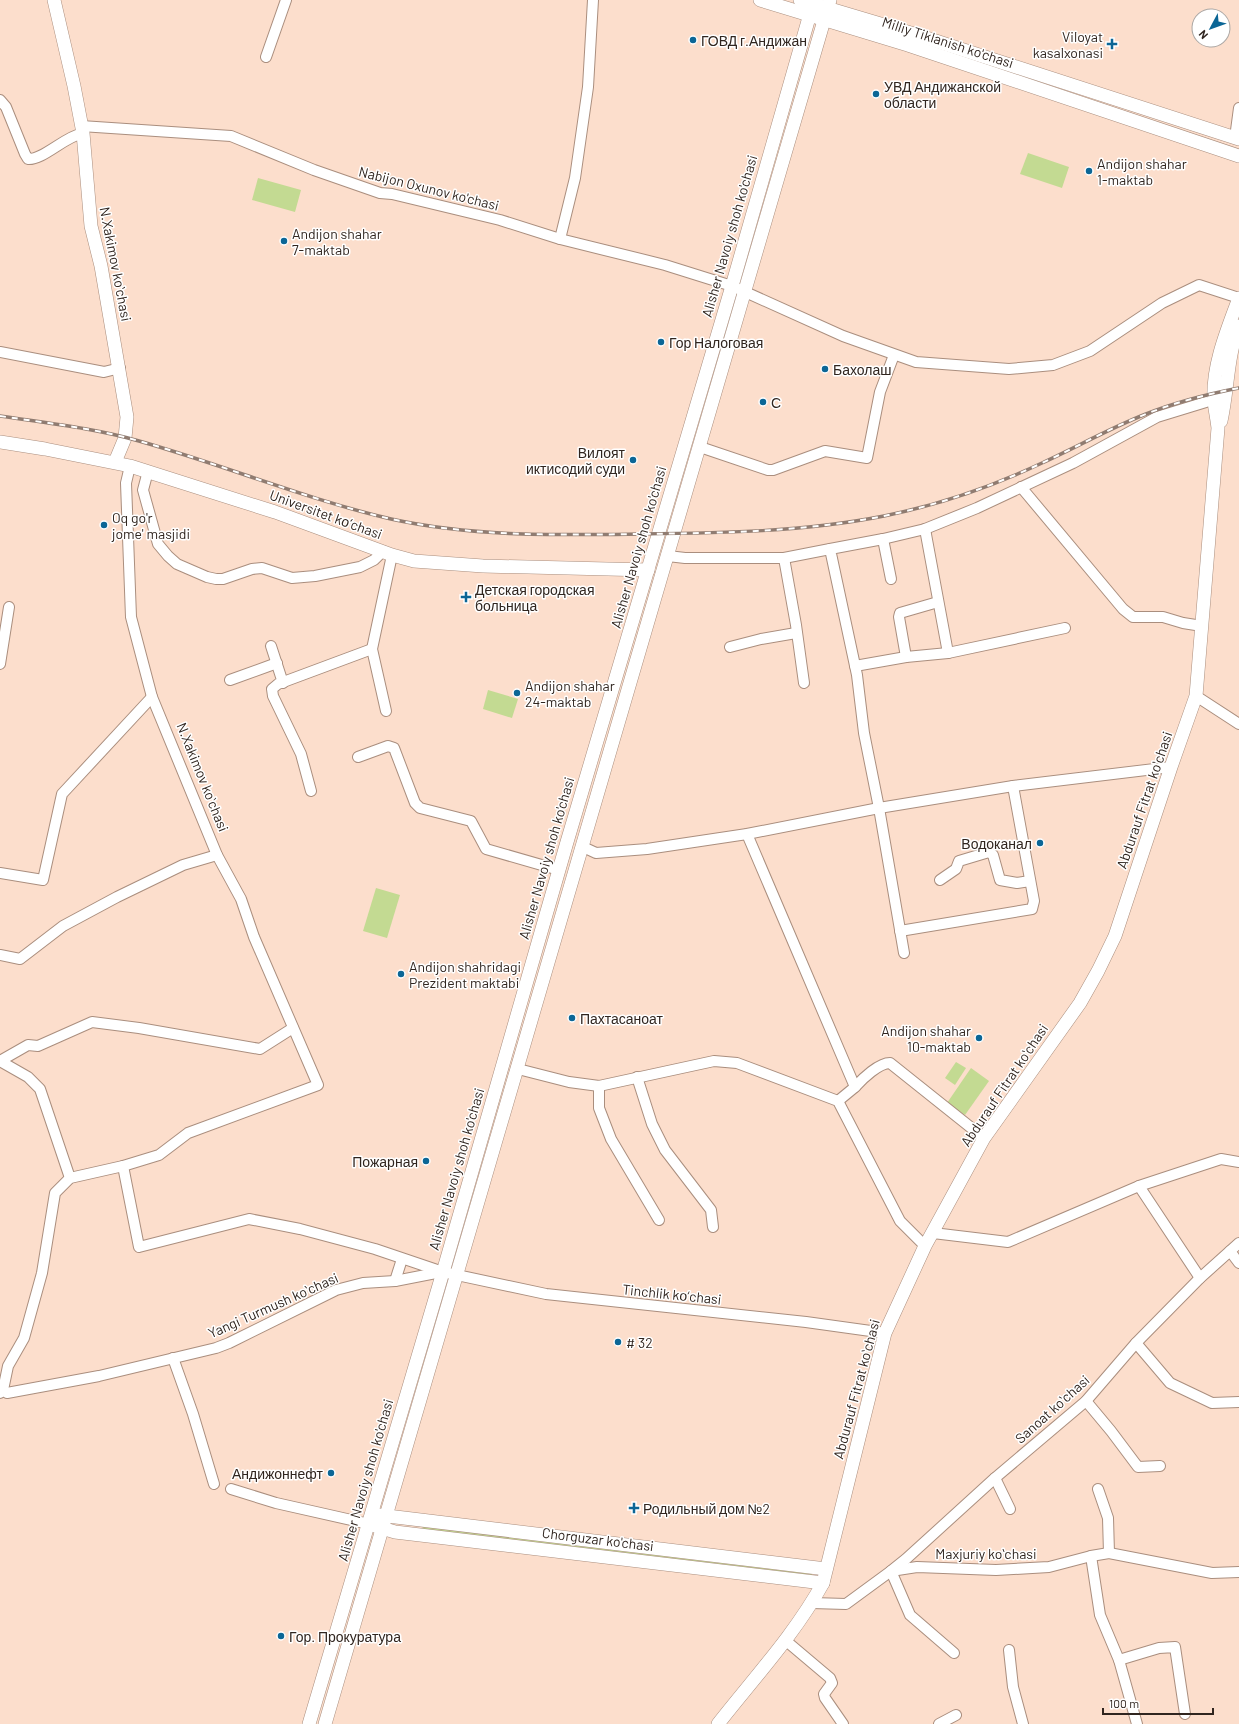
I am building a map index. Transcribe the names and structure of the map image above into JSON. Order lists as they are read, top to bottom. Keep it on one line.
{"streets":{"main road":["Milliy Tiklanish ko'chasi","Alisher Navoiy shoh ko'chasi","N.Xakimov koʻchasi","Universitet kо‘chasi","Abdurauf Fitrat koʻchasi","Chorguzar ko'chasi"],"street":["Nabijon Oxunov ko'chasi","Tinchlik kо‘chasi","Yangi Turmush koʻchasi","Sanoat koʻchasi","Maxjuriy koʻchasi"]},"crossings":[["Milliy Tiklanish ko'chasi","Alisher Navoiy shoh ko'chasi"],["Nabijon Oxunov ko'chasi","Alisher Navoiy shoh ko'chasi"],["Nabijon Oxunov ko'chasi","N.Xakimov koʻchasi"],["Nabijon Oxunov ko'chasi","Abdurauf Fitrat koʻchasi"],["Alisher Navoiy shoh ko'chasi","Universitet kо‘chasi"],["Alisher Navoiy shoh ko'chasi","Tinchlik kо‘chasi"],["Alisher Navoiy shoh ko'chasi","Yangi Turmush koʻchasi"],["Alisher Navoiy shoh ko'chasi","Chorguzar ko'chasi"],["N.Xakimov koʻchasi","Universitet kо‘chasi"],["N.Xakimov koʻchasi","Tinchlik kо‘chasi"],["Abdurauf Fitrat koʻchasi","Tinchlik kо‘chasi"],["Abdurauf Fitrat koʻchasi","Chorguzar ko'chasi"],["Tinchlik kо‘chasi","Yangi Turmush koʻchasi"],["Sanoat koʻchasi","Maxjuriy koʻchasi"]],"places":{"other":["ГОВД г.Андижан","УВД Андижанской области","Andijon shahar 1-maktab","Andijon shahar 7-maktab","Гор Налоговая","Бахолаш","С","Вилоят иктисодий суди","Oq go'r jome' masjidi","Andijon shahar 24-maktab","Водоканал","Andijon shahridagi Prezident maktabi","Пахтасаноат","Andijon shahar 10-maktab","Пожарная","# 32","Андижоннефт","Гор. Прокуратура"],"health":["Viloyat kasalxonasi","Детская городская больница","Родильный дом №2"]},"scale_bar":"100 m","north":"bottom left"}
